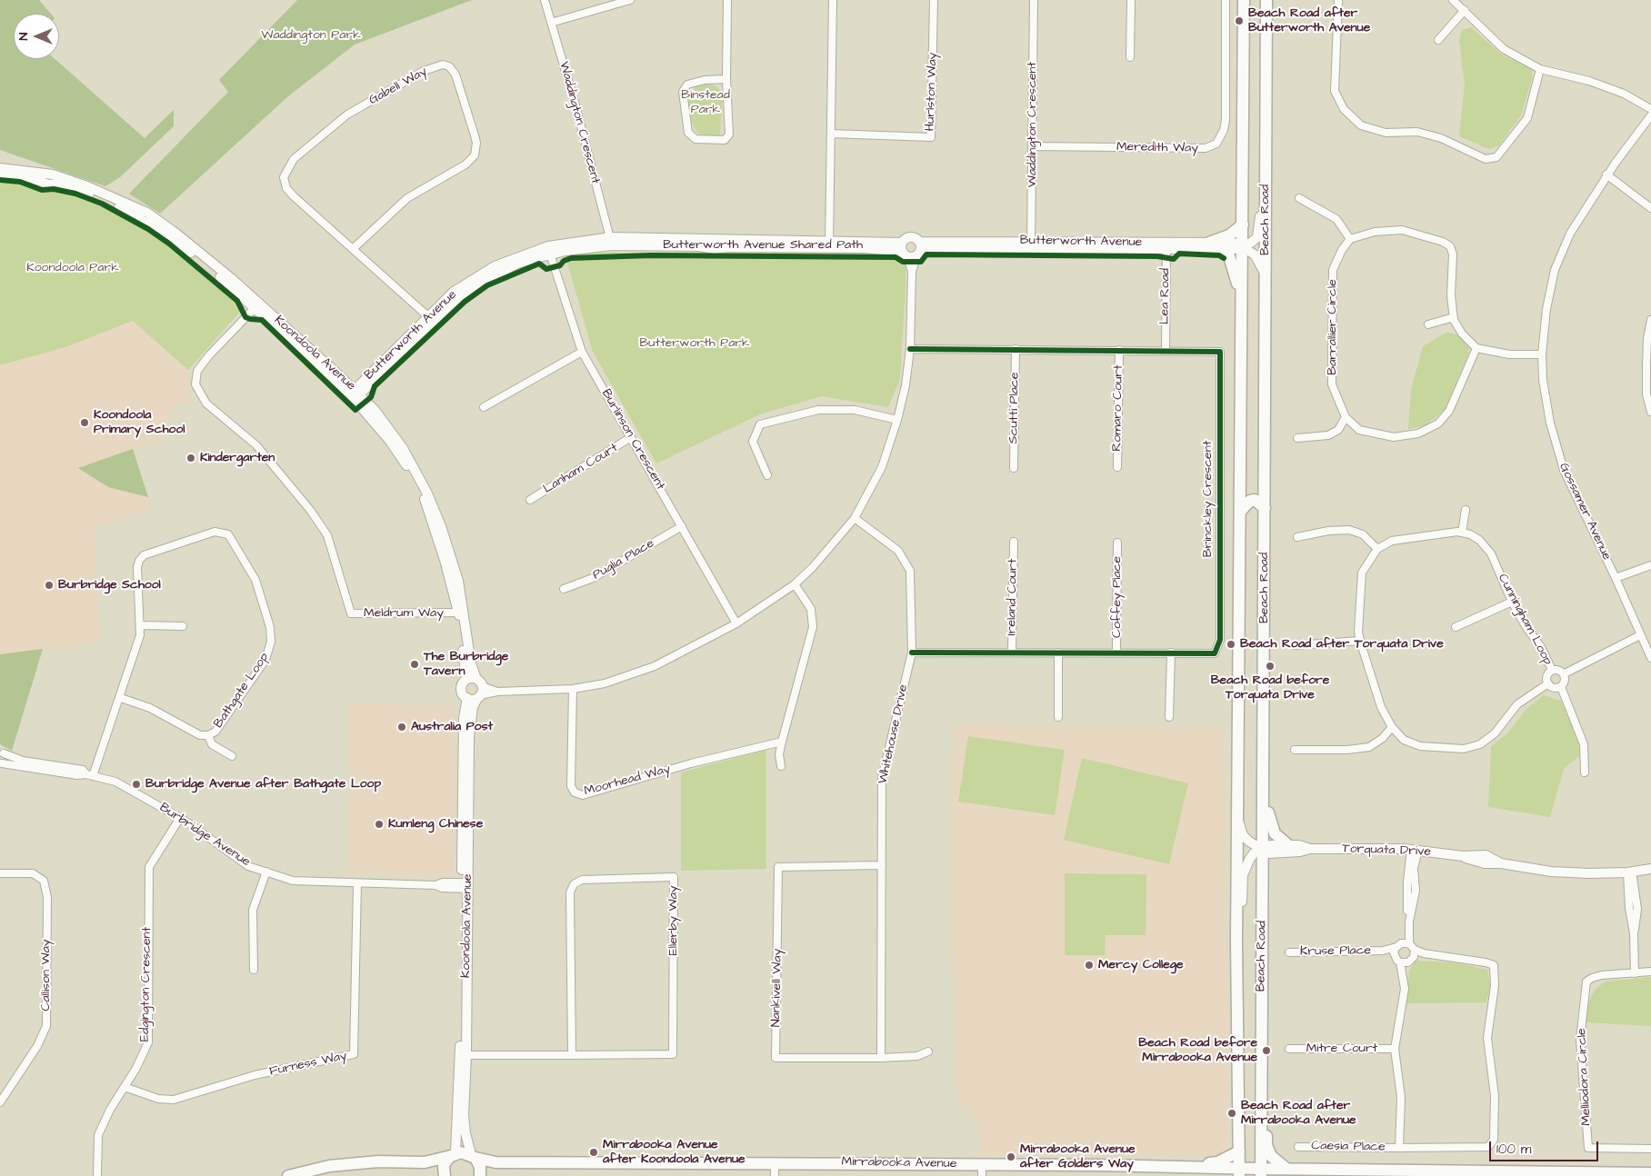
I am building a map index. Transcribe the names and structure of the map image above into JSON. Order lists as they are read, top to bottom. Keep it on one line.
{"streets":{"main road":["Beach Road","Mirrabooka Avenue"],"street":["Gabell Way","Hurlston Way","Waddington Crescent","Meredith Way","Butterworth Avenue","Lea Road","Barrallier Circle","Koondoola Avenue","Scutti Place","Romaro Court","Burlinson Crescent","Lanham Court","Brinckley Crescent","Gossamer Avenue","Puglia Place","Ireland Court","Coffey Place","Meldrum Way","Cunningham Loop","Bathgate Loop","Whitehouse Drive","Moorhead Way","Burbridge Avenue","Torquata Drive","Ellerby Way","Kruse Place","Callison Way","Edgington Crescent","Nankivell Way","Mitre Court","Furness Way","Melliodora Circle","Caesia Place"],"cycle path":["Butterworth Avenue Shared Path"]},"crossings":[["Gabell Way","Butterworth Avenue"],["Waddington Crescent","Meredith Way"],["Waddington Crescent","Butterworth Avenue"],["Beach Road","Butterworth Avenue"],["Beach Road","Torquata Drive"],["Beach Road","Mirrabooka Avenue"],["Butterworth Avenue","Lea Road"],["Butterworth Avenue","Koondoola Avenue"],["Butterworth Avenue","Burlinson Crescent"],["Lea Road","Brinckley Crescent"],["Koondoola Avenue","Meldrum Way"],["Koondoola Avenue","Burbridge Avenue"],["Koondoola Avenue","Ellerby Way"],["Koondoola Avenue","Mirrabooka Avenue"],["Scutti Place","Brinckley Crescent"],["Romaro Court","Brinckley Crescent"],["Burlinson Crescent","Lanham Court"],["Burlinson Crescent","Puglia Place"],["Brinckley Crescent","Ireland Court"],["Brinckley Crescent","Coffey Place"],["Brinckley Crescent","Whitehouse Drive"],["Gossamer Avenue","Cunningham Loop"],["Bathgate Loop","Burbridge Avenue"],["Whitehouse Drive","Nankivell Way"],["Burbridge Avenue","Edgington Crescent"],["Burbridge Avenue","Furness Way"],["Edgington Crescent","Furness Way"]],"parks":["Waddington Park","Binstead Park","Koondoola Park","Butterworth Park"],"places":["Beach Road after Butterworth Avenue","Koondoola Primary School","Kindergarten","Burbridge School","Beach Road after Torquata Drive","The Burbridge Tavern","Beach Road before Torquata Drive","Australia Post","Burbridge Avenue after Bathgate Loop","Kumleng Chinese","Mercy College","Beach Road before Mirrabooka Avenue","Beach Road after Mirrabooka Avenue","Mirrabooka Avenue after Koondoola Avenue","Mirrabooka Avenue after Golders Way"],"scale_bar":"100 m","north":"left"}
